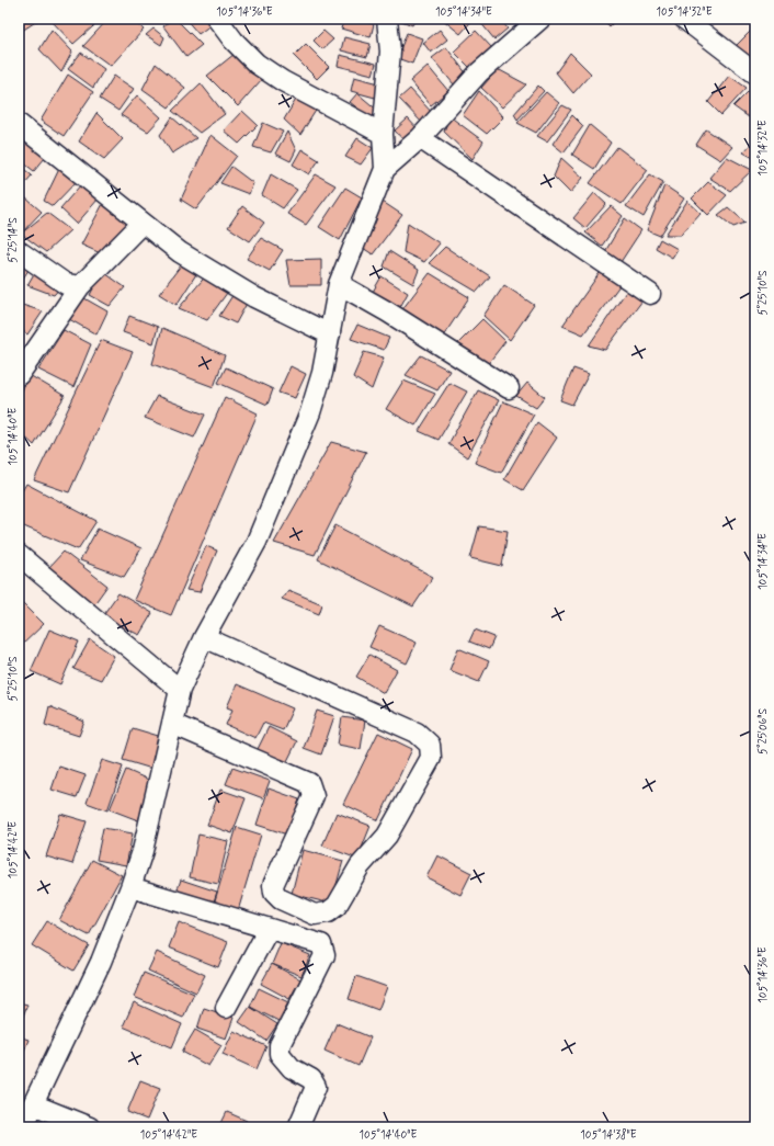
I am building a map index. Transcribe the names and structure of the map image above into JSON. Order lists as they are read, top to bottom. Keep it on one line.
{"coordinates":["105°14'36\"E","105°14'34\"E","105°14'32\"E","5°25'14\"S","5°25'10\"S","105°14'40\"E","5°25'06\"S","105°14'42\"E","105°14'38\"E"]}
